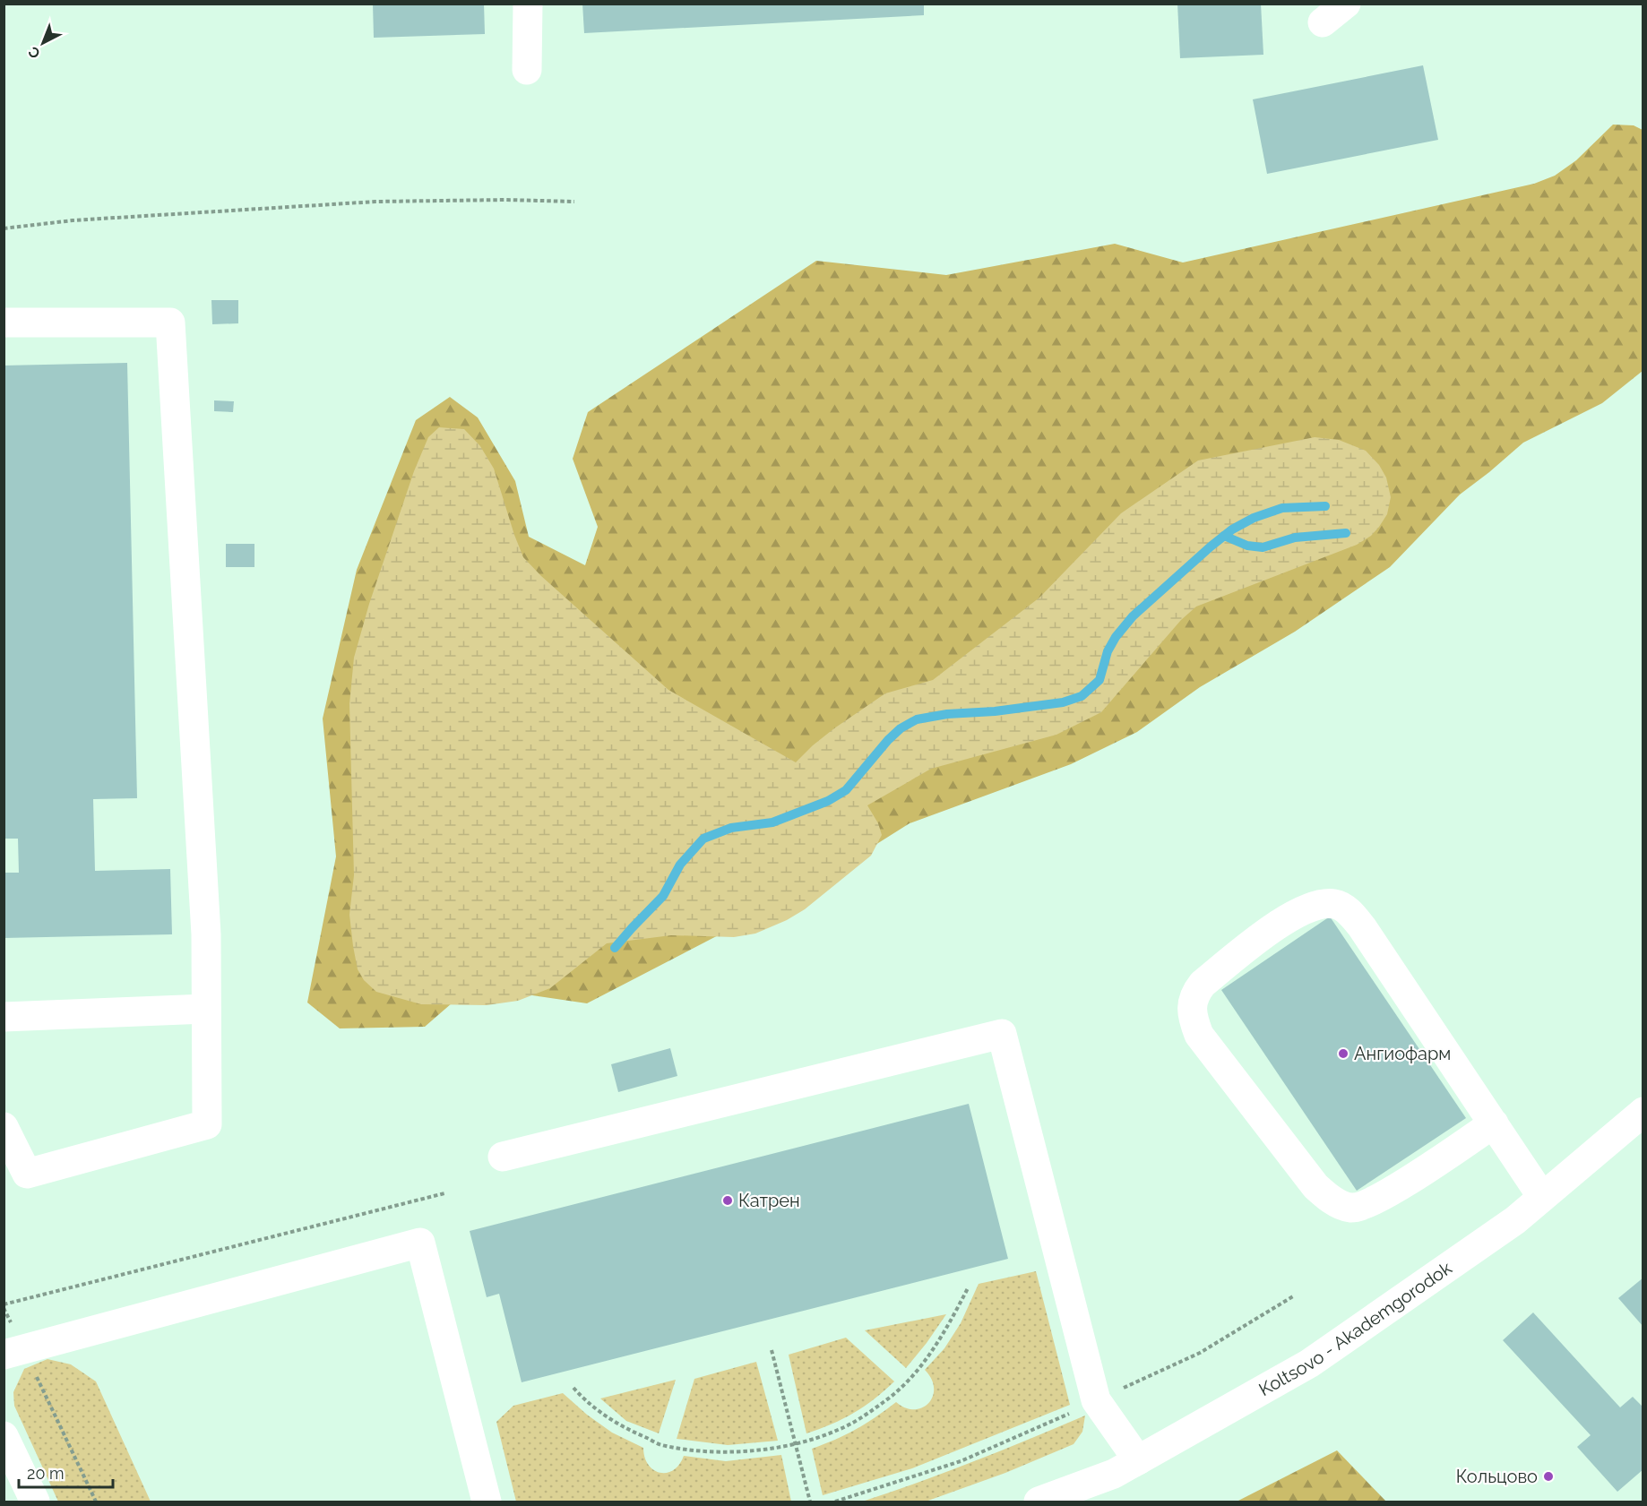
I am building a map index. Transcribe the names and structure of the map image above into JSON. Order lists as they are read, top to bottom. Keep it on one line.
{"streets":{"main road":["Koltsovo - Akademgorodok"]},"places":["Ангиофарм","Катрен","Кольцово"],"scale_bar":"20 m","north":"bottom left"}
